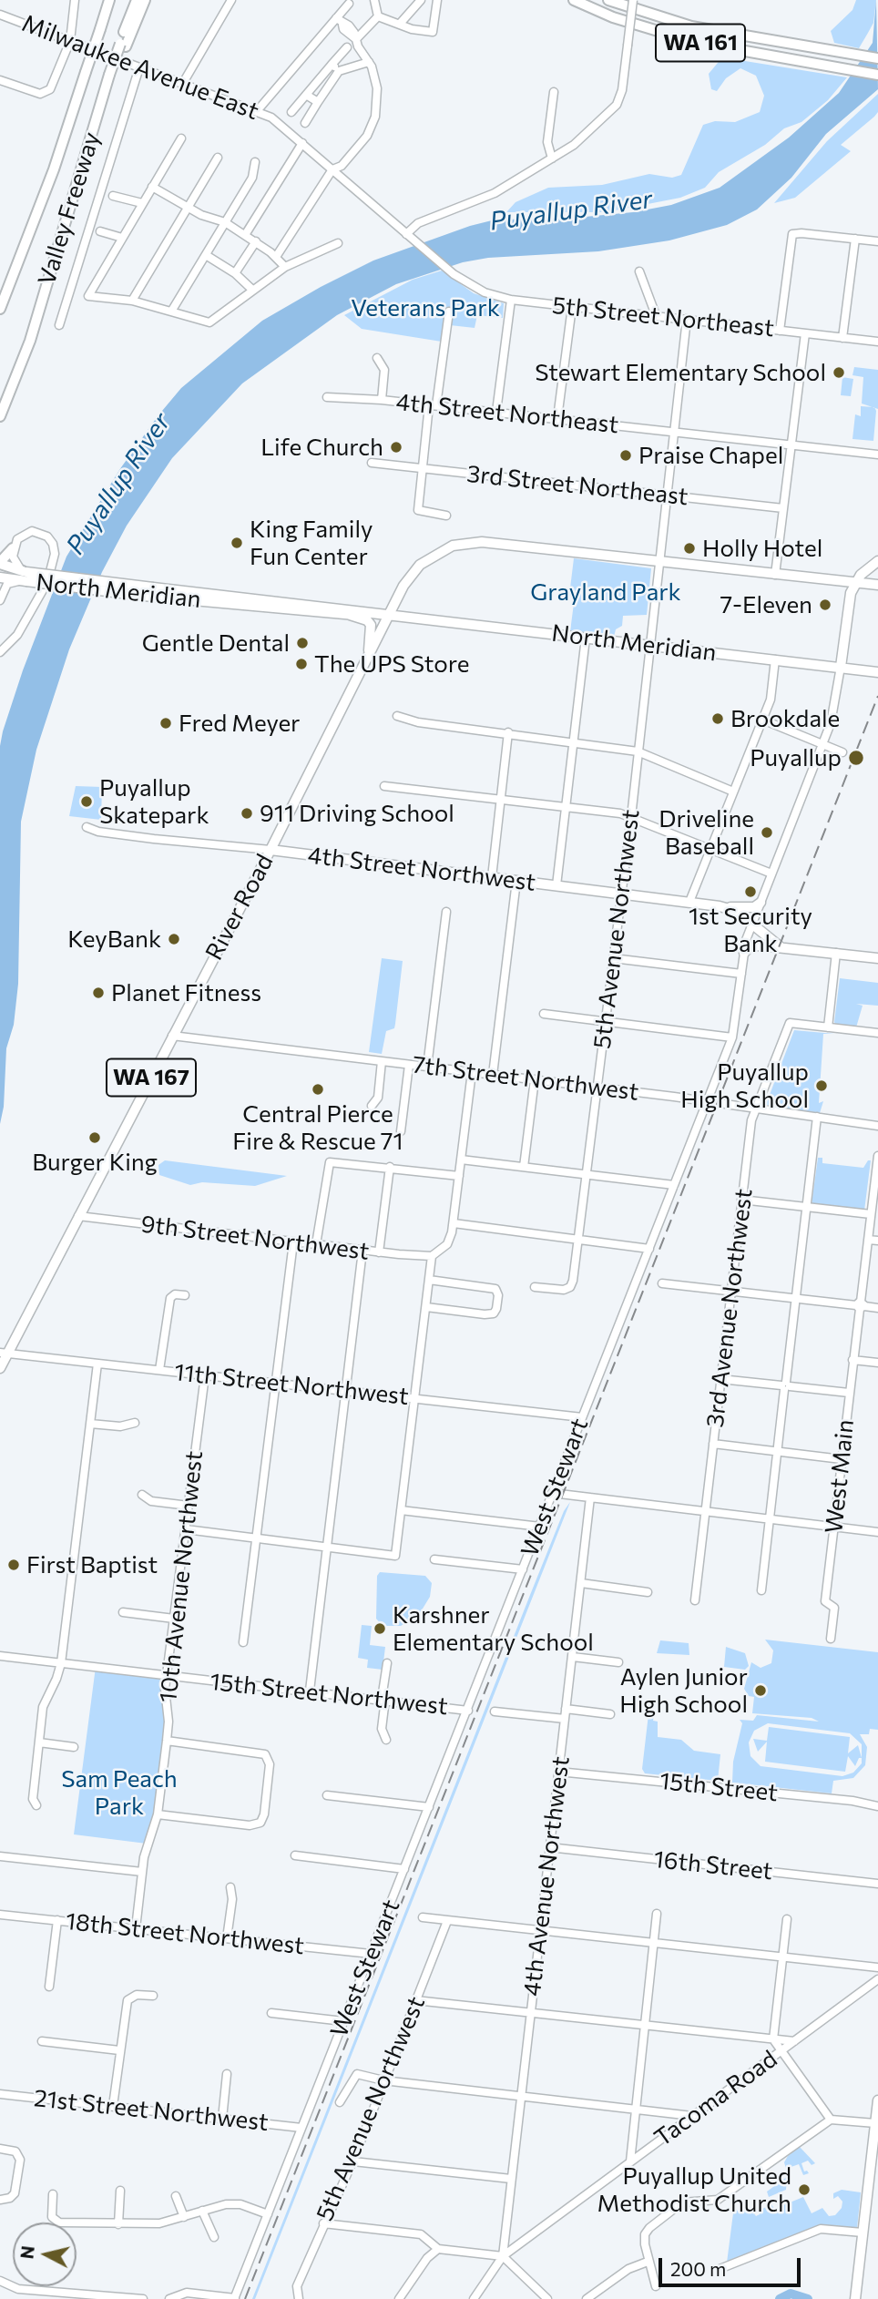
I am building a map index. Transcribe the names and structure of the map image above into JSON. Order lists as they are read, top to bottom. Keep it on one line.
{"streets":{"highway":["WA 161","Valley Freeway","WA 167"],"main road":["North Meridian","4th Street Northwest","River Road"],"street":["Milwaukee Avenue East","5th Street Northeast","4th Street Northeast","3rd Street Northeast","5th Avenue Northwest","7th Street Northwest","9th Street Northwest","3rd Avenue Northwest","11th Street Northwest","West Main","West Stewart","10th Avenue Northwest","15th Street Northwest","15th Street","16th Street","4th Avenue Northwest","18th Street Northwest","Tacoma Road","21st Street Northwest"]},"crossings":[["Milwaukee Avenue East","5th Street Northeast"],["5th Street Northeast","5th Avenue Northwest"],["4th Street Northeast","5th Avenue Northwest"],["3rd Street Northeast","5th Avenue Northwest"],["North Meridian","River Road"],["North Meridian","5th Avenue Northwest"],["North Meridian","WA 167"],["North Meridian","West Stewart"],["4th Street Northwest","River Road"],["4th Street Northwest","5th Avenue Northwest"],["4th Street Northwest","West Stewart"],["River Road","5th Avenue Northwest"],["River Road","WA 167"],["River Road","7th Street Northwest"],["River Road","9th Street Northwest"],["River Road","11th Street Northwest"],["5th Avenue Northwest","7th Street Northwest"],["7th Street Northwest","3rd Avenue Northwest"],["7th Street Northwest","West Stewart"],["11th Street Northwest","West Stewart"],["11th Street Northwest","10th Avenue Northwest"],["West Stewart","15th Street Northwest"],["West Stewart","18th Street Northwest"],["West Stewart","21st Street Northwest"],["10th Avenue Northwest","15th Street Northwest"],["10th Avenue Northwest","18th Street Northwest"],["15th Street","4th Avenue Northwest"],["16th Street","4th Avenue Northwest"],["4th Avenue Northwest","Tacoma Road"]],"water":["Puyallup River"],"parks":["Veterans Park","Grayland Park","Sam Peach Park"],"places":["Stewart Elementary School","Life Church","Praise Chapel","King Family Fun Center","Holly Hotel","7-Eleven","Gentle Dental","The UPS Store","Brookdale","Fred Meyer","Puyallup","Puyallup Skatepark","911 Driving School","Driveline Baseball","1st Security Bank","KeyBank","Planet Fitness","Puyallup High School","Central Pierce Fire & Rescue 71","Burger King","First Baptist","Karshner Elementary School","Aylen Junior High School","Puyallup United Methodist Church"],"scale_bar":"200 m","north":"left"}
